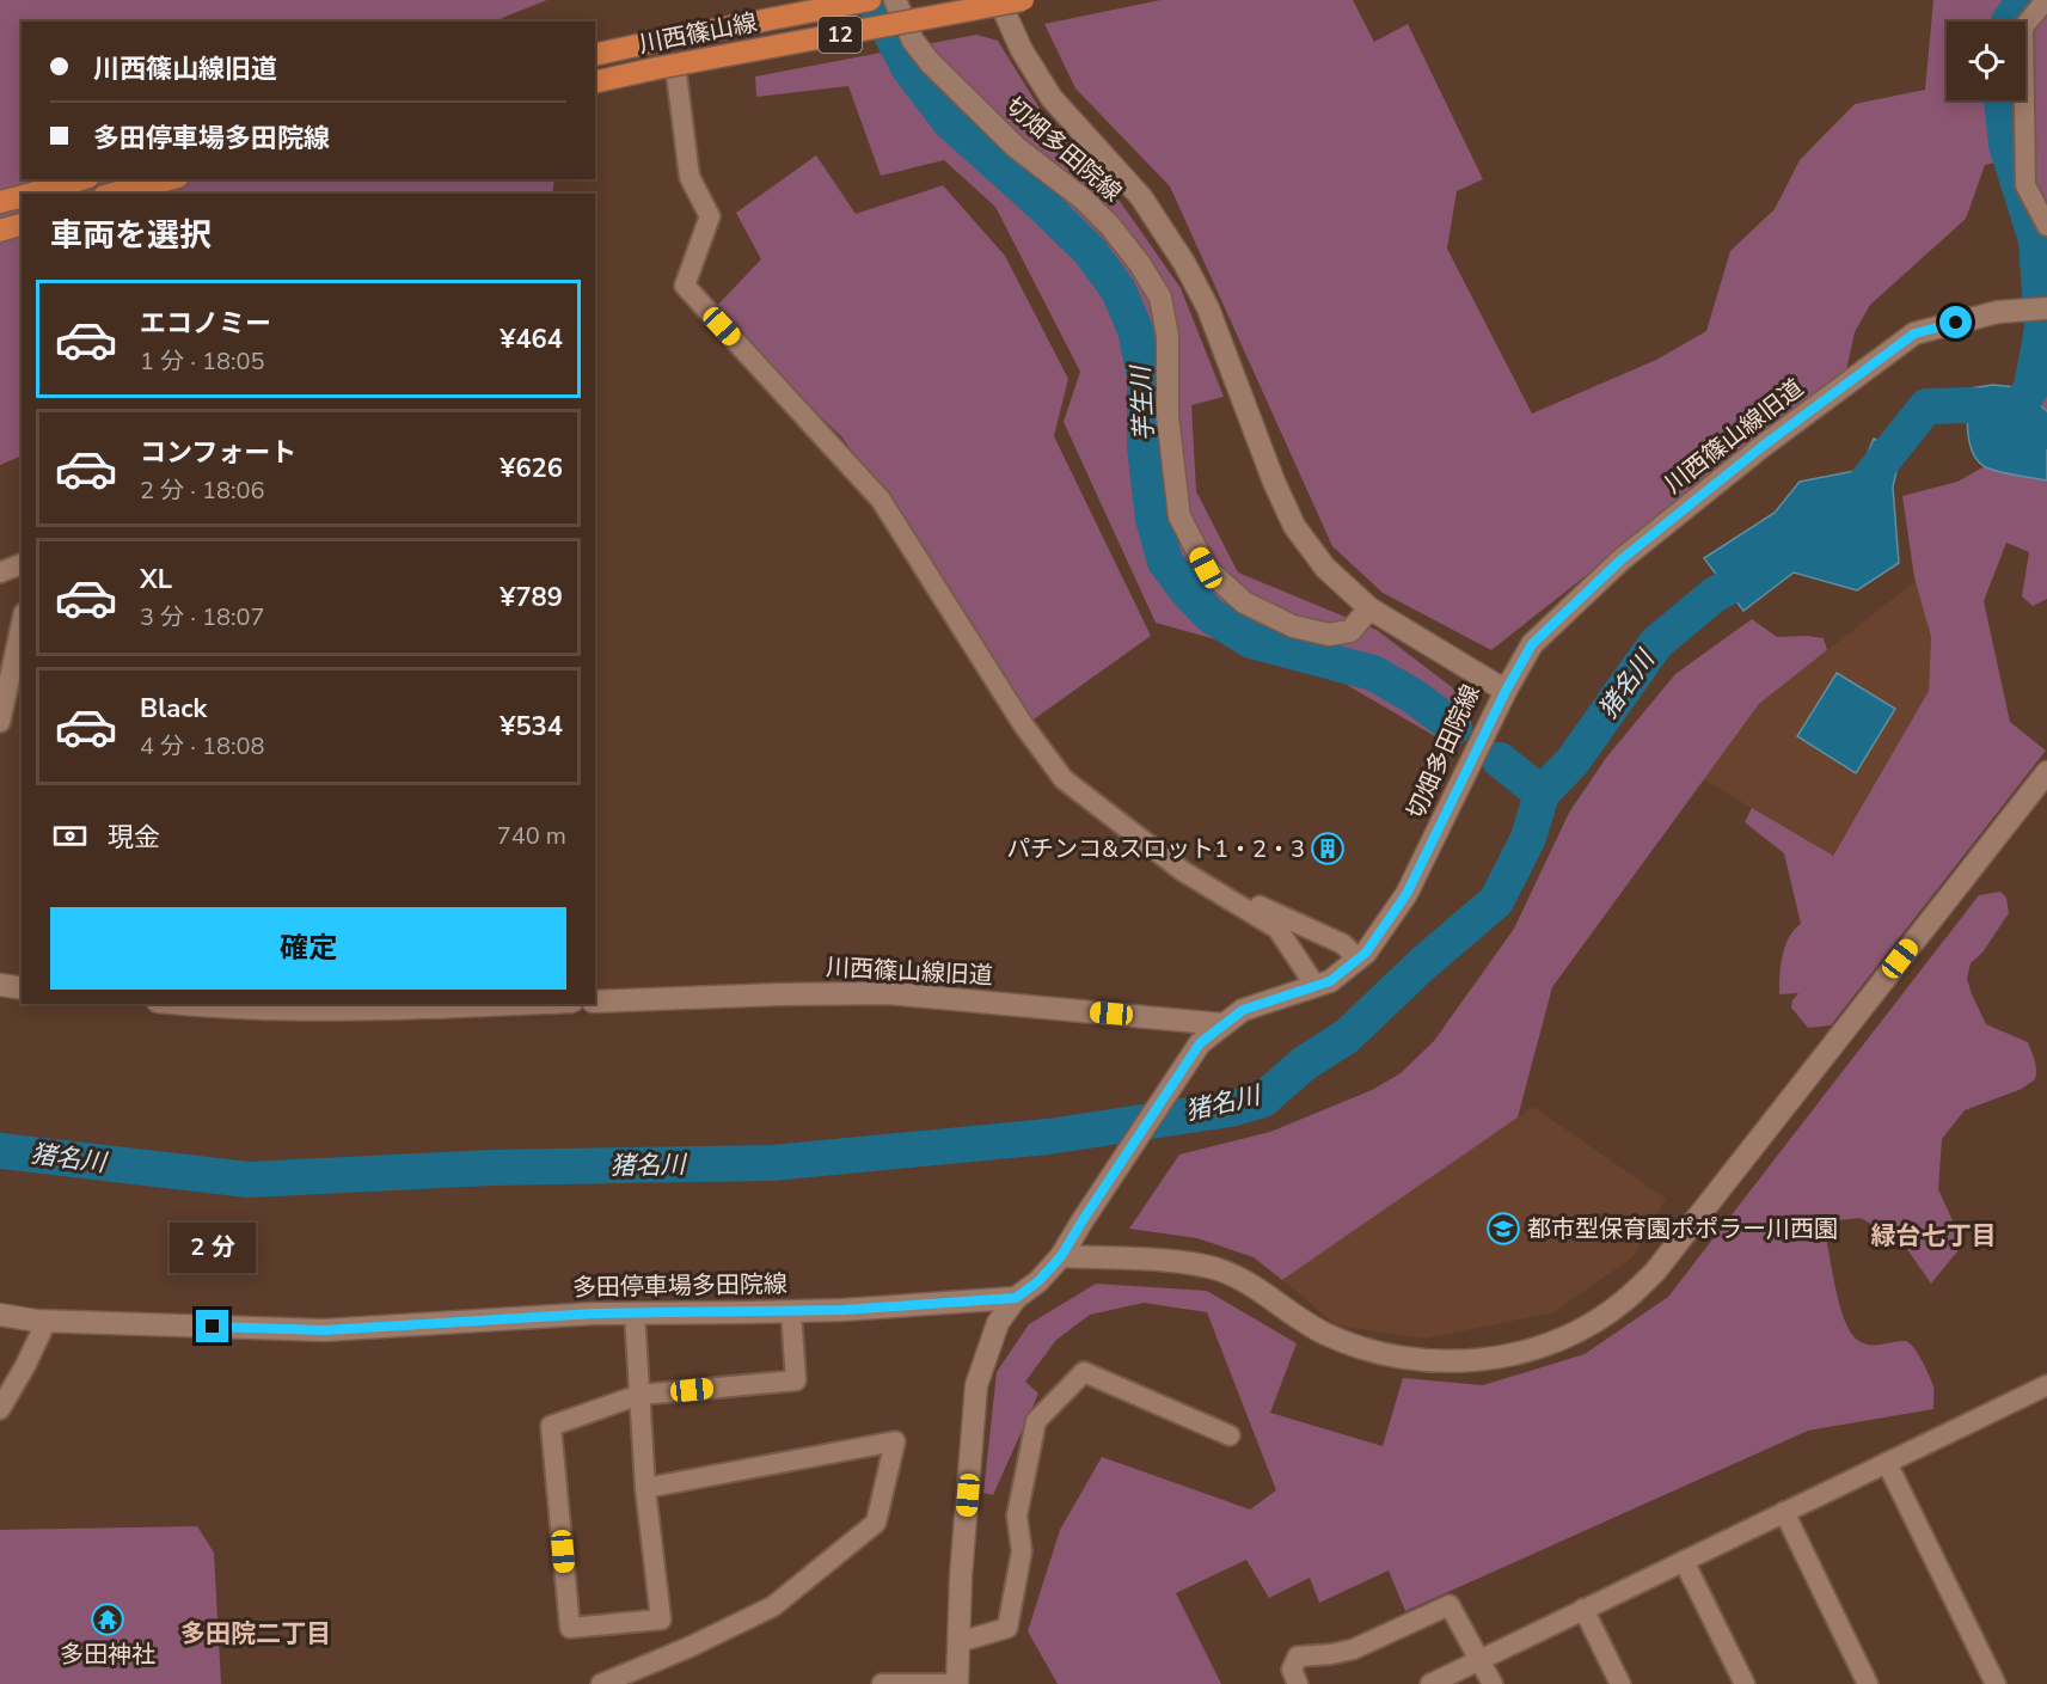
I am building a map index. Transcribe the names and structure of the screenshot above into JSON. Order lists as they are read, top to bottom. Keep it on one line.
{"streets":{"main road":["川西篠山線","12"],"street":["切畑多田院線","川西篠山線旧道","多田停車場多田院線"]},"crossings":[["切畑多田院線","川西篠山線旧道"]],"districts":["緑台七丁目","多田院二丁目"],"water":["芋生川","猪名川"],"places":{"building":["パチンコ&スロット1・2・3"],"school or university":["都市型保育園ポポラー川西園"],"temple":["多田神社"]},"page":{"banner":["川西篠山線旧道","多田停車場多田院線"],"heading":"車両を選択","list":[{"name":"エコノミー","note":"1 分 · 18:05","value":"¥464"},{"name":"コンフォート","note":"2 分 · 18:06","value":"¥626"},{"name":"XL","note":"3 分 · 18:07","value":"¥789"},{"name":"Black","note":"4 分 · 18:08","value":"¥534"}],"pay":["現金","740 m"],"buttons":"確定","bubble":"2 分"}}
